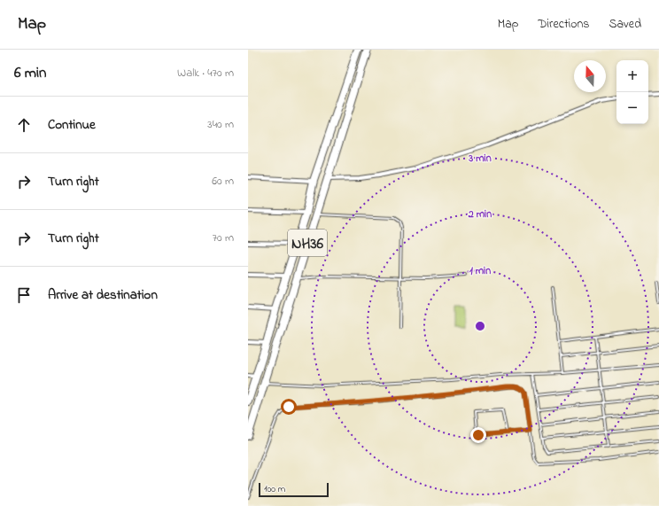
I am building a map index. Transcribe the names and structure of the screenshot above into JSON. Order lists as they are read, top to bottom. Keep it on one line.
{"streets":{"highway":["NH36"]},"scale_bar":"100 m","north":"top","page":{"header":"Map","nav":["Map","Directions","Saved"],"heading":["6 min","Walk · 470 m"],"map_buttons":["+","−"],"list":[["Continue","340 m"],["Turn right","60 m"],["Turn right","70 m"],"Arrive at destination"],"scale":"100 m"},"rings":["3 min","2 min","1 min"]}
